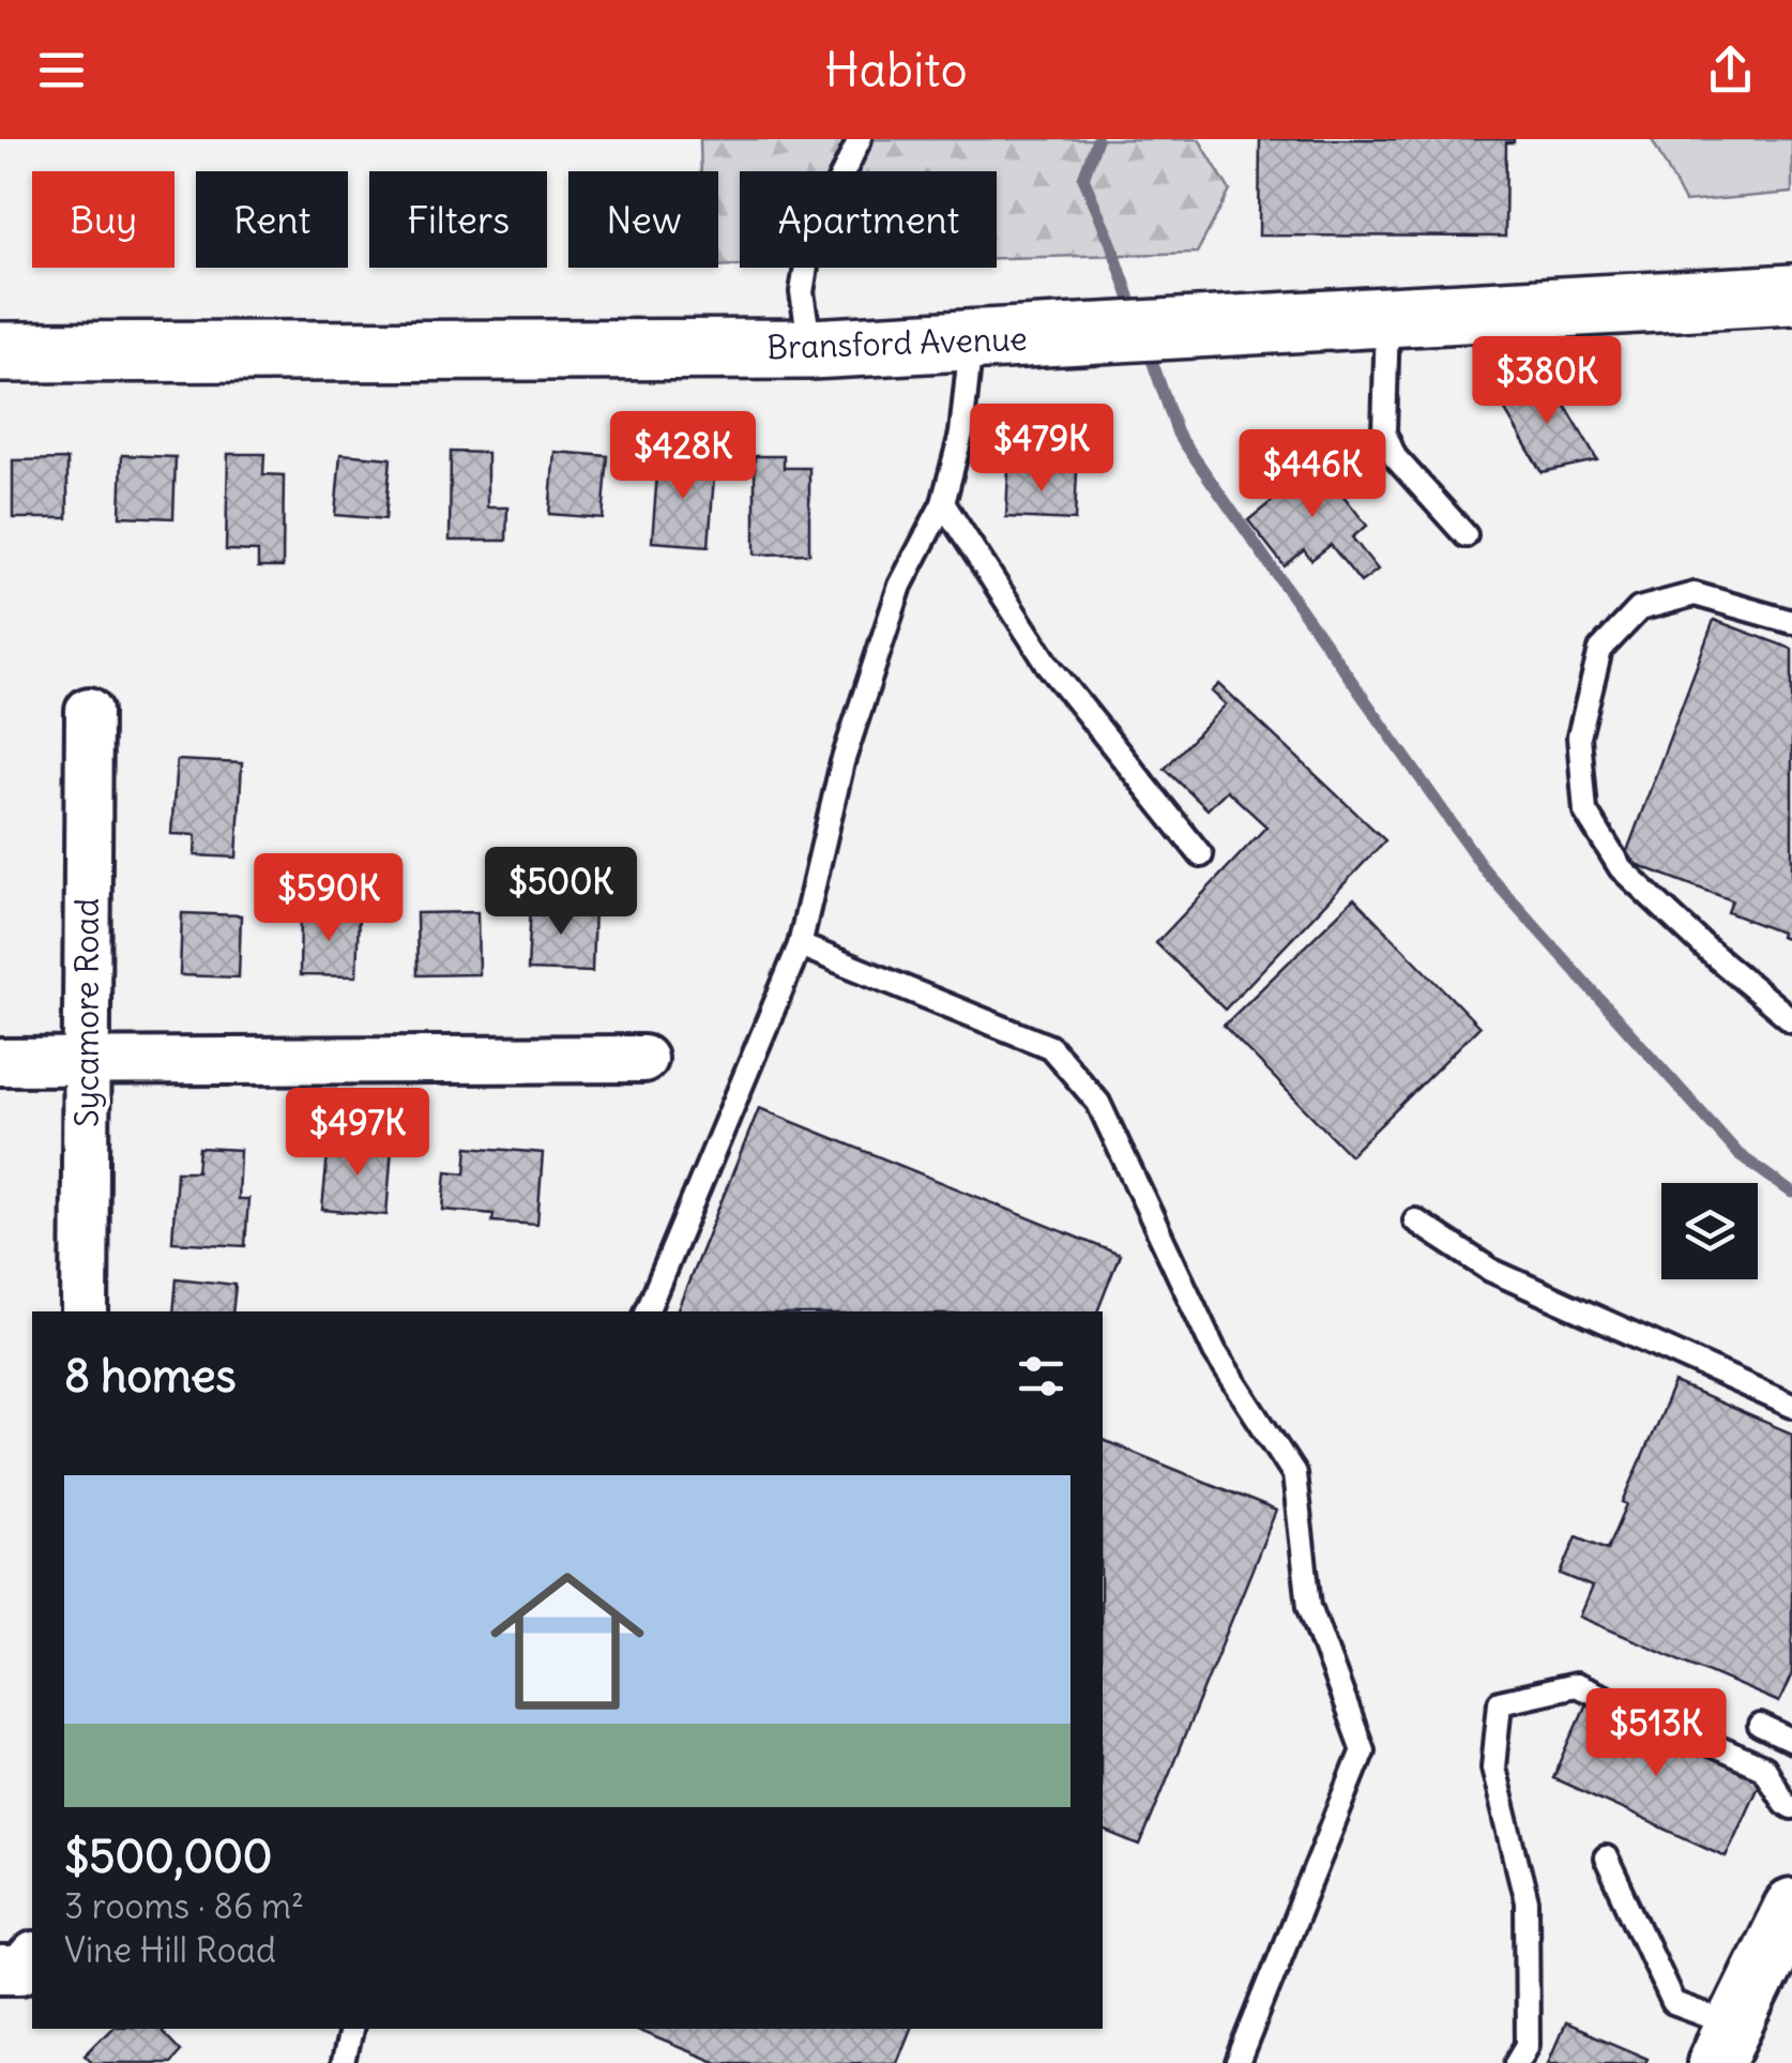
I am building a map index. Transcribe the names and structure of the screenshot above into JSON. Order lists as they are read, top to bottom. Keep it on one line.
{"streets":{"main road":["Bransford Avenue"],"street":["Sycamore Road"]},"page":{"header":"Habito","chip":["Buy","Rent","Filters","New","Apartment"],"price":["$380K","$479K","$428K","$446K","$500K","$590K","$497K","$513K"],"heading":"8 homes","list":[{"name":"$500,000","note":"3 rooms · 86 m² · Vine Hill Road"}]}}
